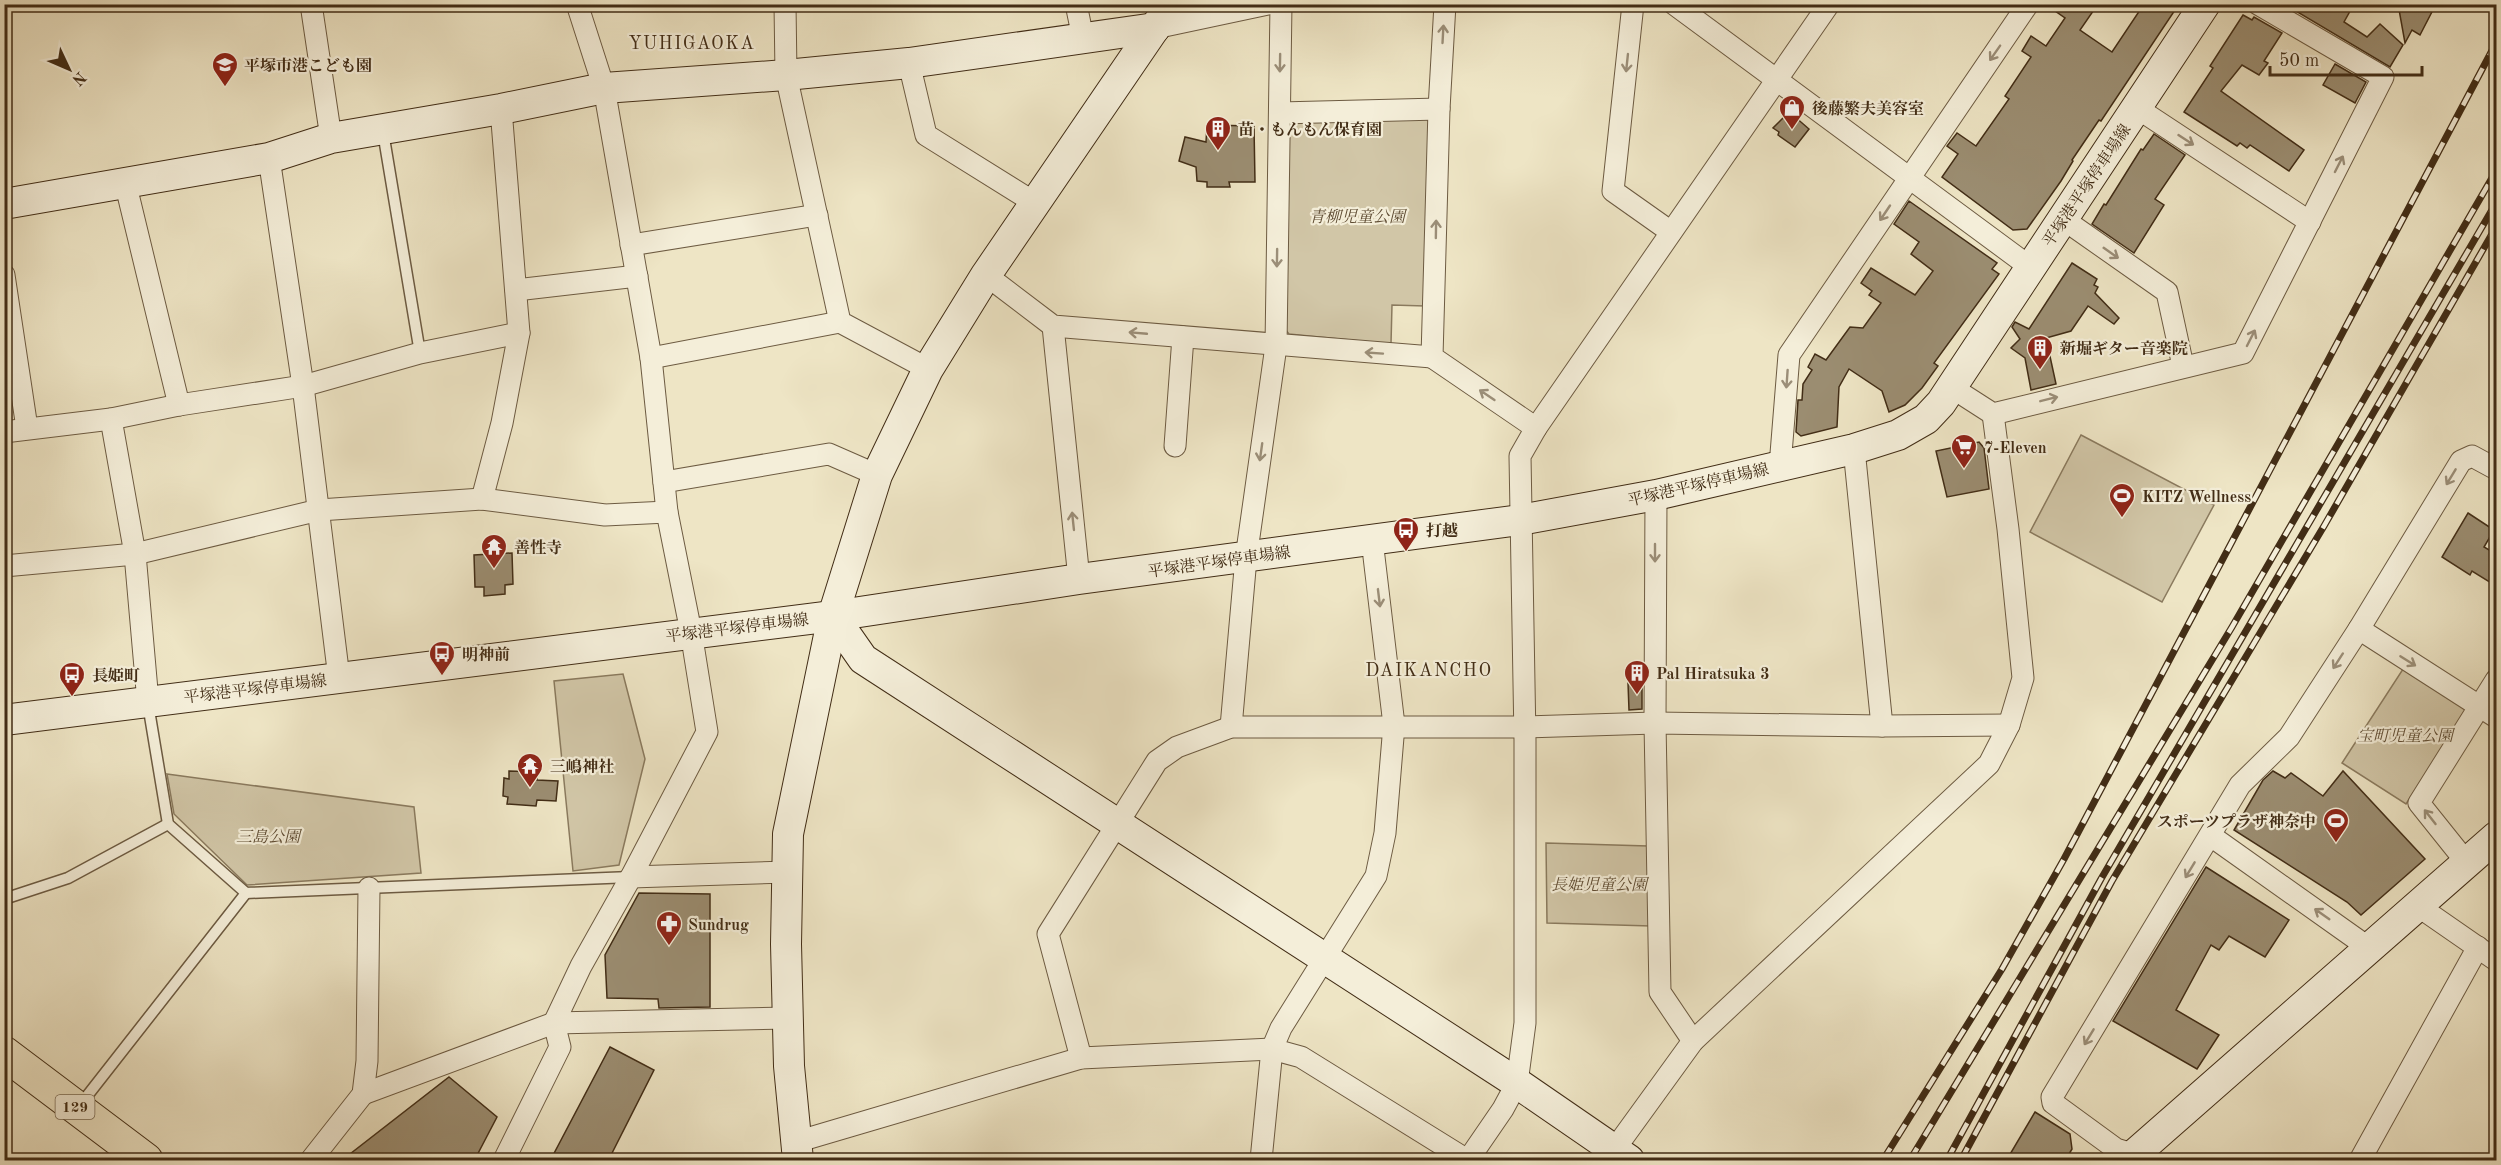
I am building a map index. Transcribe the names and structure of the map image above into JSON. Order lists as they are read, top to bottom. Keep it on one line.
{"streets":{"highway":["129"],"street":["平塚港平塚停車場線"]},"districts":["YUHIGAOKA","DAIKANCHO"],"parks":["青柳児童公園","宝町児童公園","三島公園","長姫児童公園"],"places":{"school or university":["平塚市港こども園"],"shop":["後藤繁夫美容室"],"building":["苗・もんもん保育園","新堀ギター音楽院","Pal Hiratsuka 3"],"supermarket":["7-Eleven"],"sports":["KITZ Wellness","スポーツプラザ神奈中"],"bus stop":["打越","明神前","長姫町"],"temple":["善性寺","三嶋神社"],"pharmacy":["Sundrug"]},"scale_bar":"50 m","north":"bottom right"}
